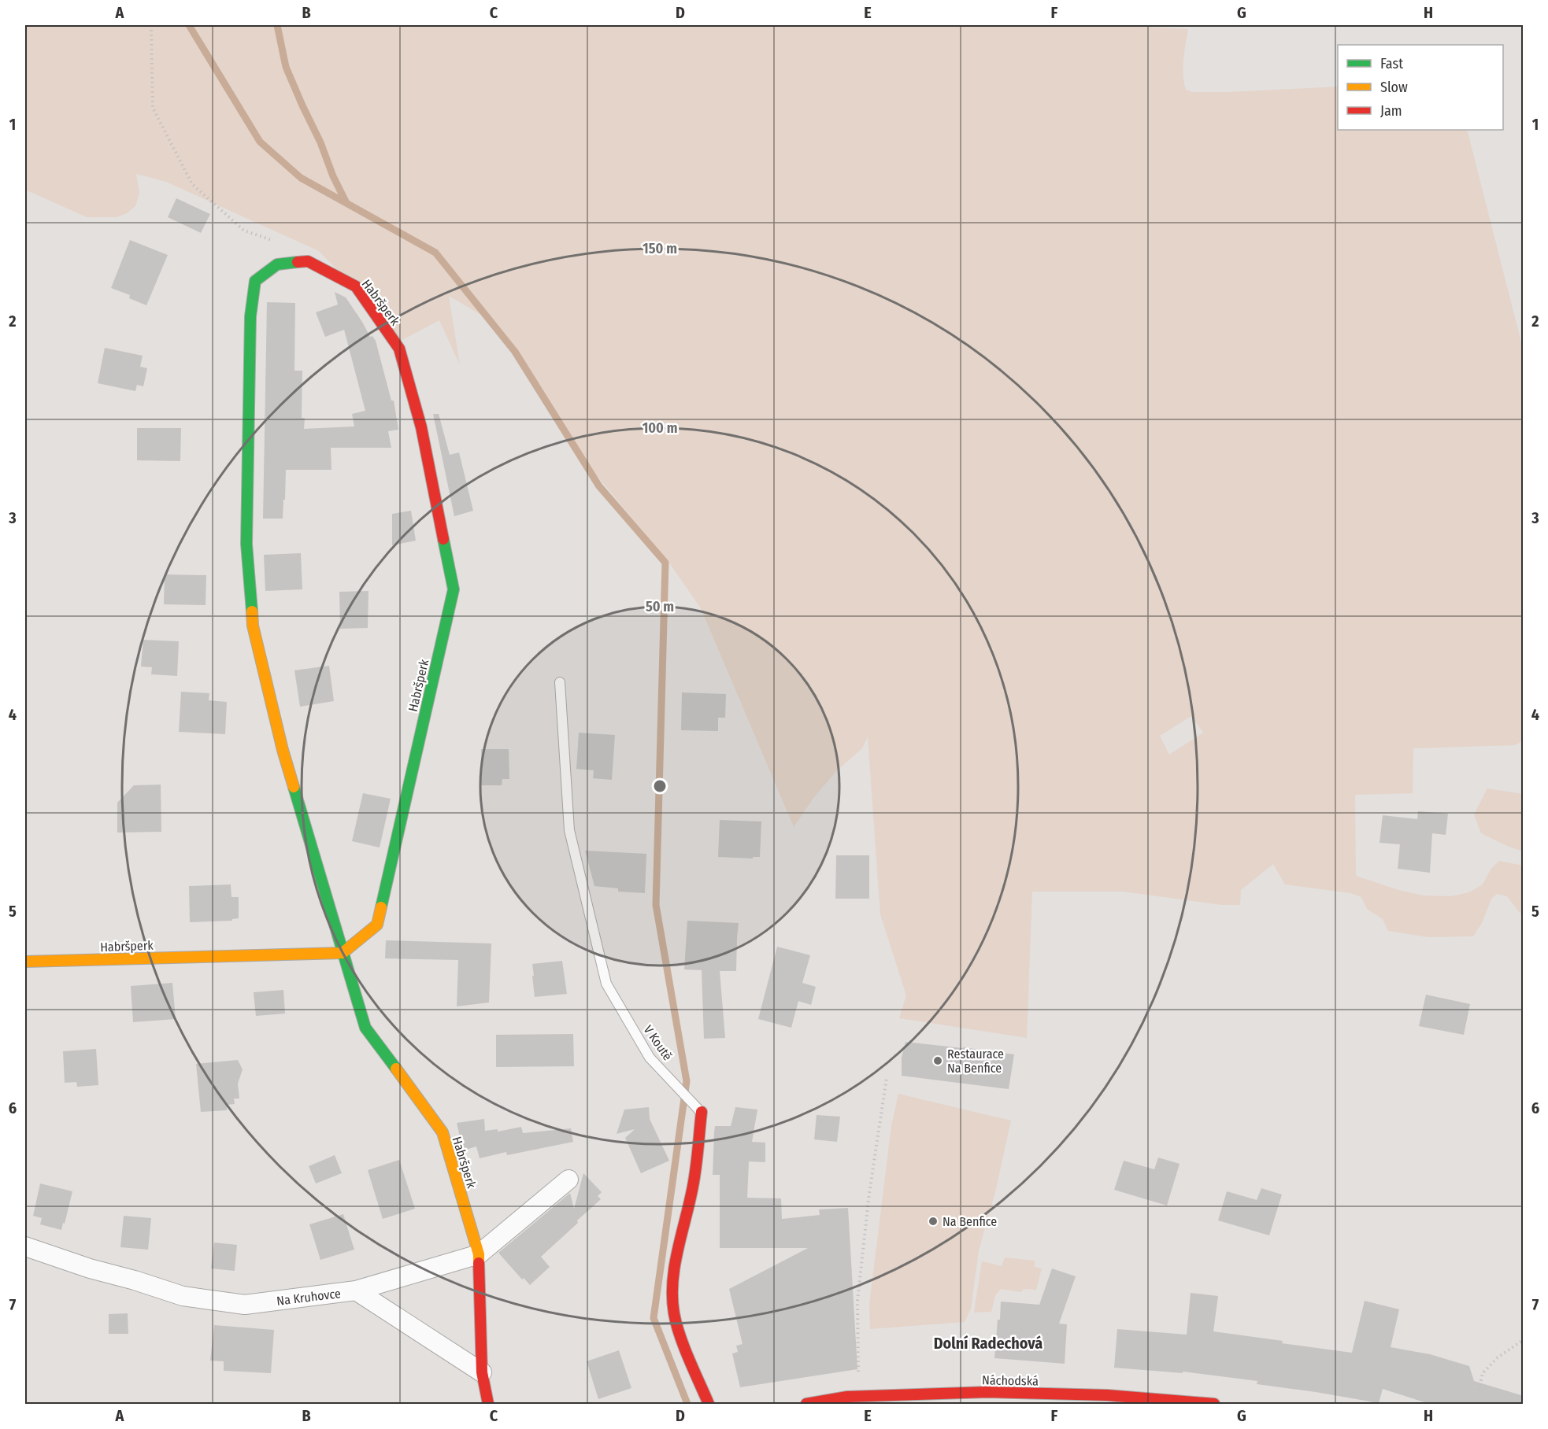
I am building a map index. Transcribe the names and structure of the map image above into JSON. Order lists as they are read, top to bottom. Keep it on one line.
{"streets":{"street":["Habršperk","V Koutě","Na Kruhovce","Náchodská"]},"crossings":[["Habršperk","Na Kruhovce"]],"districts":["Dolní Radechová"],"places":["Restaurace Na Benfice","Na Benfice"],"legend":["Fast","Slow","Jam"],"grid":{"columns":["A","B","C","D","E","F","G","H"],"rows":["1","2","3","4","5","6","7"]},"rings":["150 m","100 m","50 m"]}
